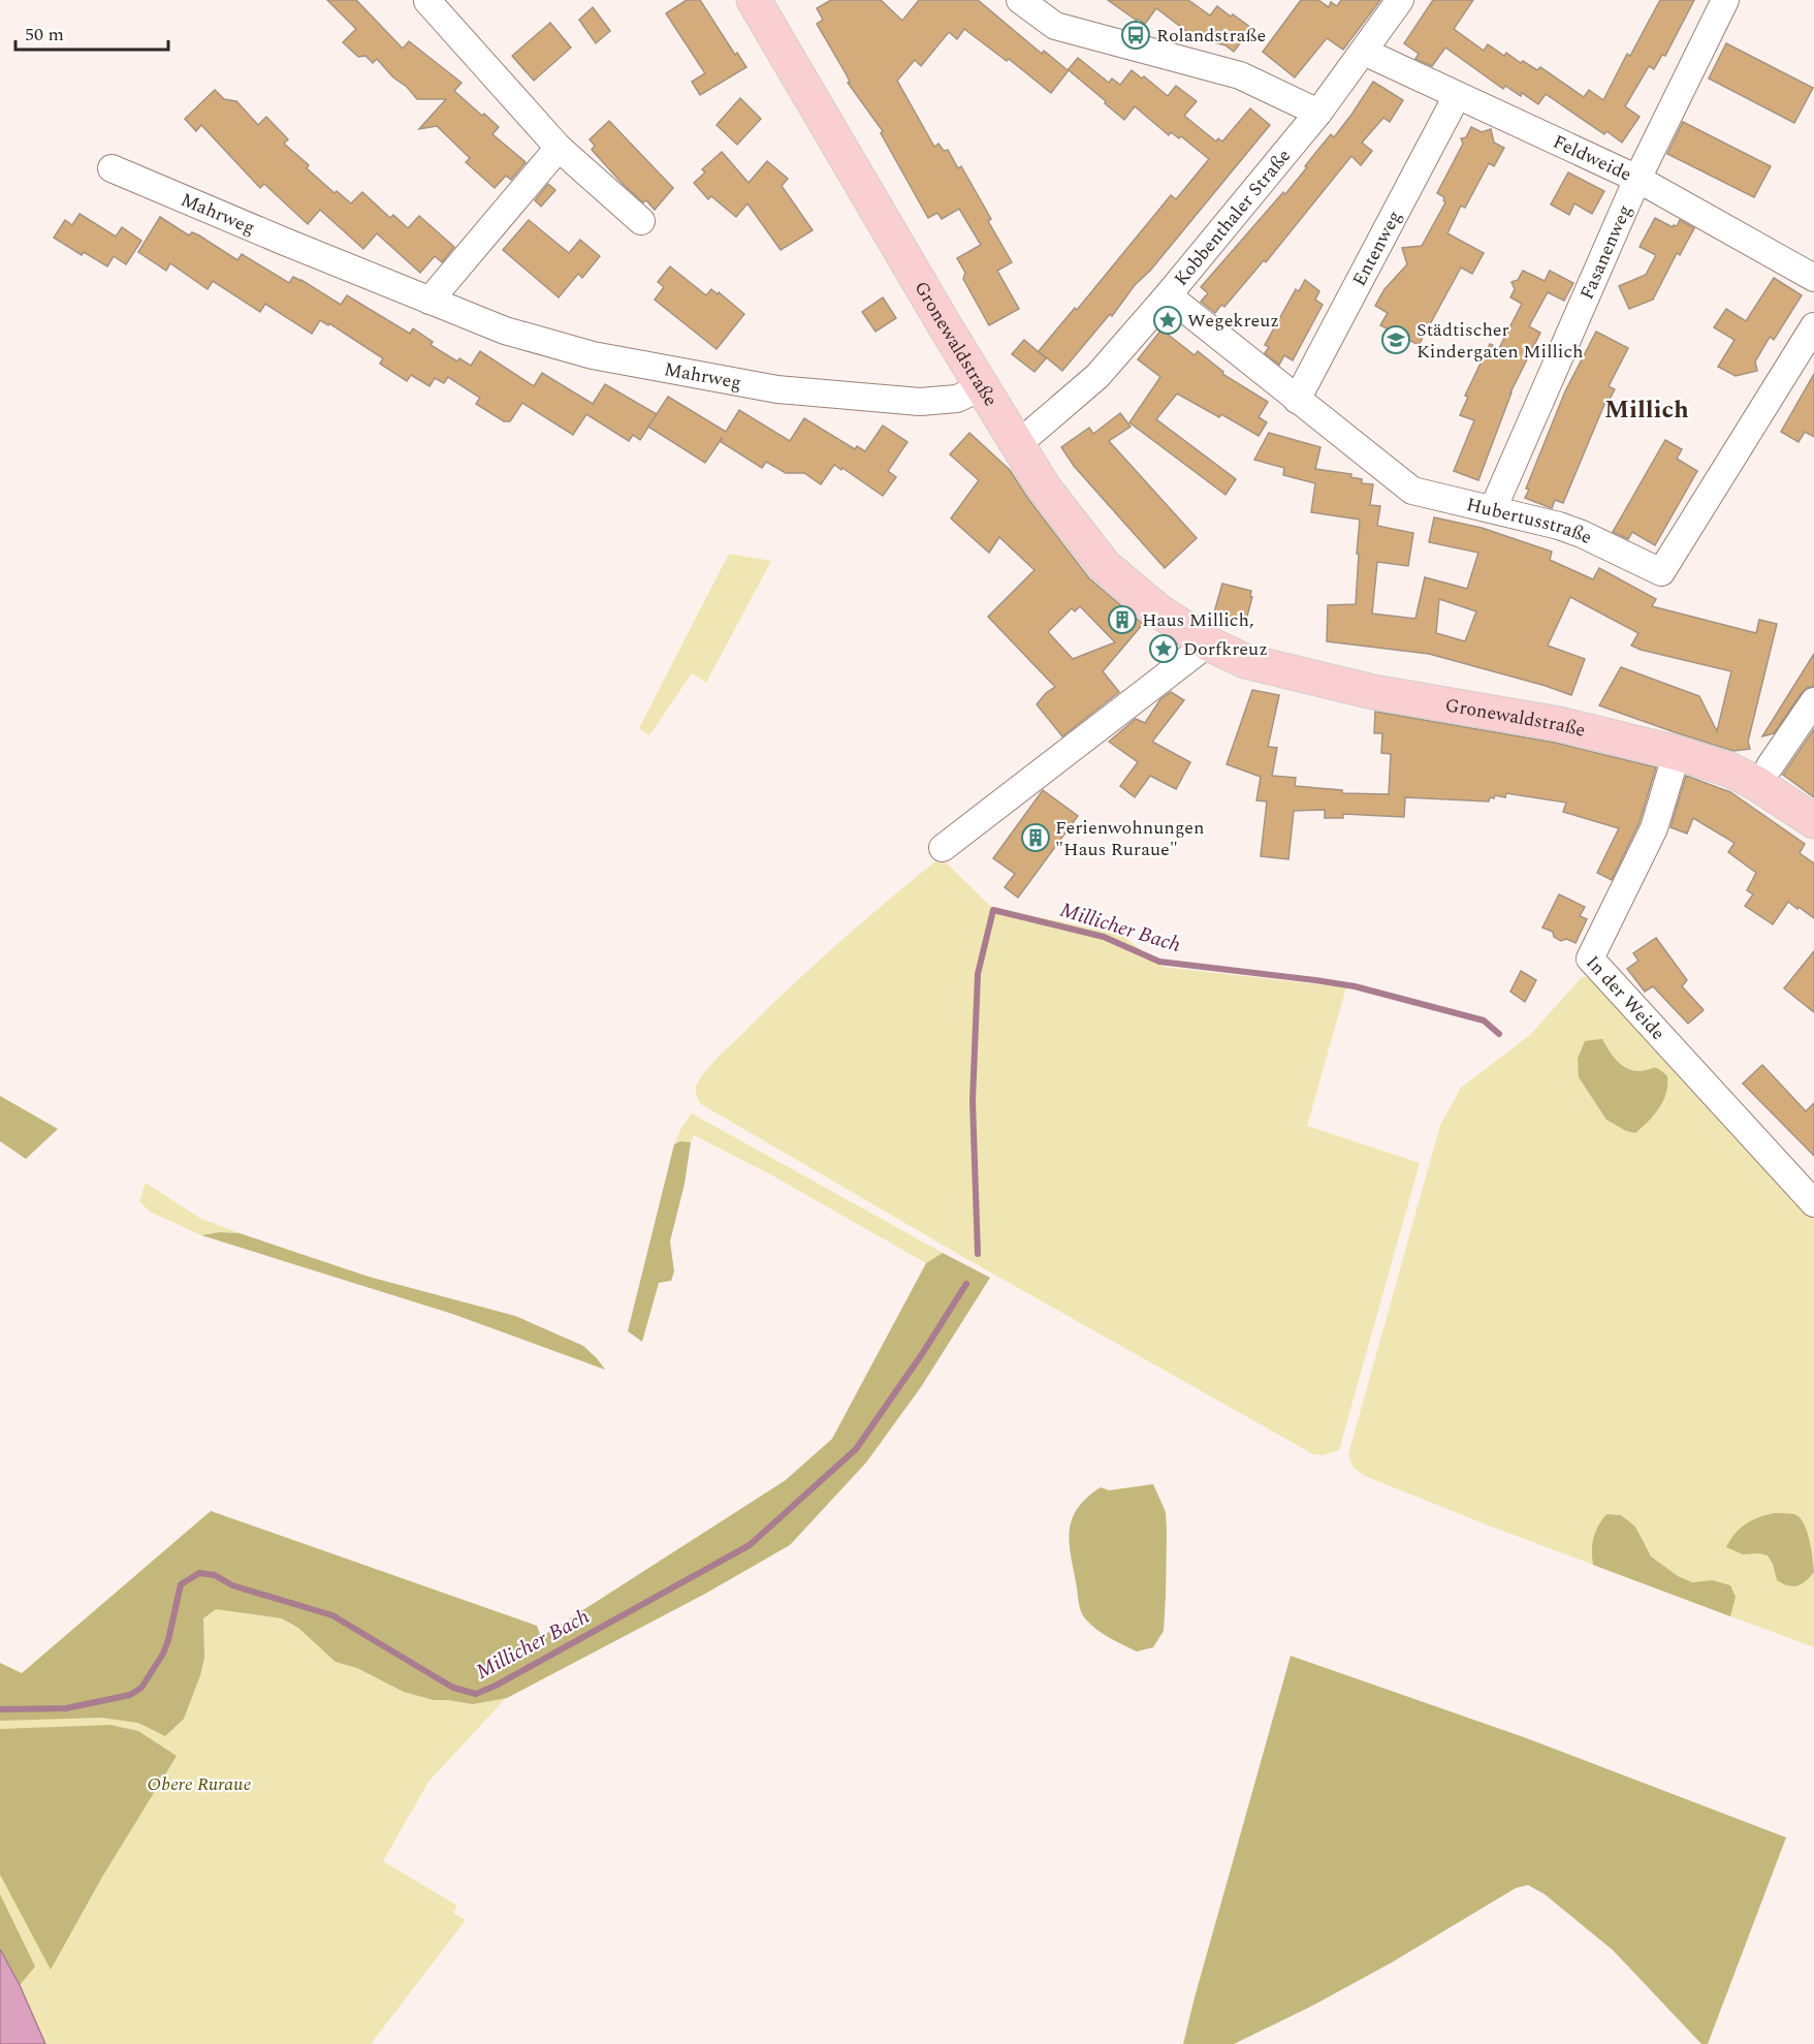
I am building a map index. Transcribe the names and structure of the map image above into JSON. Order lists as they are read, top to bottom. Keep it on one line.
{"streets":{"main road":["Gronewaldstraße"],"street":["Feldweide","Mahrweg","Kobbenthaler Straße","Entenweg","Fasanenweg","Hubertusstraße","In der Weide"]},"crossings":[["Feldweide","Kobbenthaler Straße"],["Feldweide","Entenweg"],["Feldweide","Fasanenweg"],["Mahrweg","Gronewaldstraße"],["Kobbenthaler Straße","Gronewaldstraße"],["Kobbenthaler Straße","Hubertusstraße"],["Entenweg","Hubertusstraße"],["Fasanenweg","Hubertusstraße"],["Gronewaldstraße","In der Weide"]],"districts":["Millich"],"water":["Millicher Bach"],"parks":["Obere Ruraue"],"places":{"bus stop":["Rolandstraße"],"place":["Wegekreuz","Dorfkreuz"],"school or university":["Städtischer Kindergaten Millich"],"building":["Haus Millich,","Ferienwohnungen \"Haus Ruraue\""]},"scale_bar":"50 m"}
